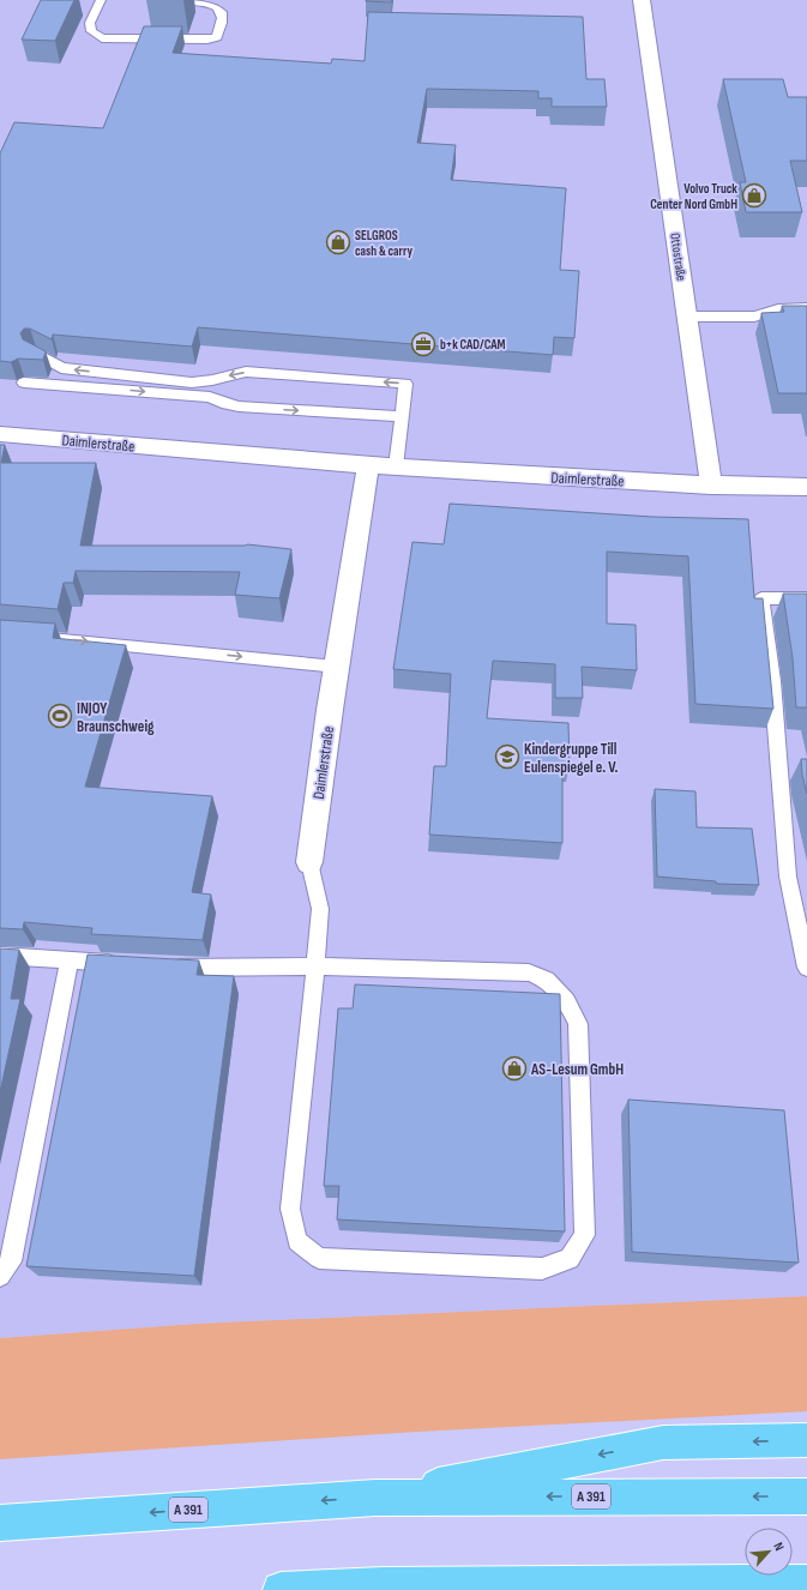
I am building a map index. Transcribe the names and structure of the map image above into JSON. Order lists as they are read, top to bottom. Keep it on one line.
{"streets":{"highway":["A 391"],"street":["Ottostraße","Daimlerstraße"]},"crossings":[["Ottostraße","Daimlerstraße"]],"places":{"shop":["Volvo Truck Center Nord GmbH","SELGROS cash & carry","AS-Lesum GmbH"],"office":["b+k CAD/CAM"],"sports":["INJOY Braunschweig"],"school or university":["Kindergruppe Till Eulenspiegel e. V."]},"north":"top right"}
